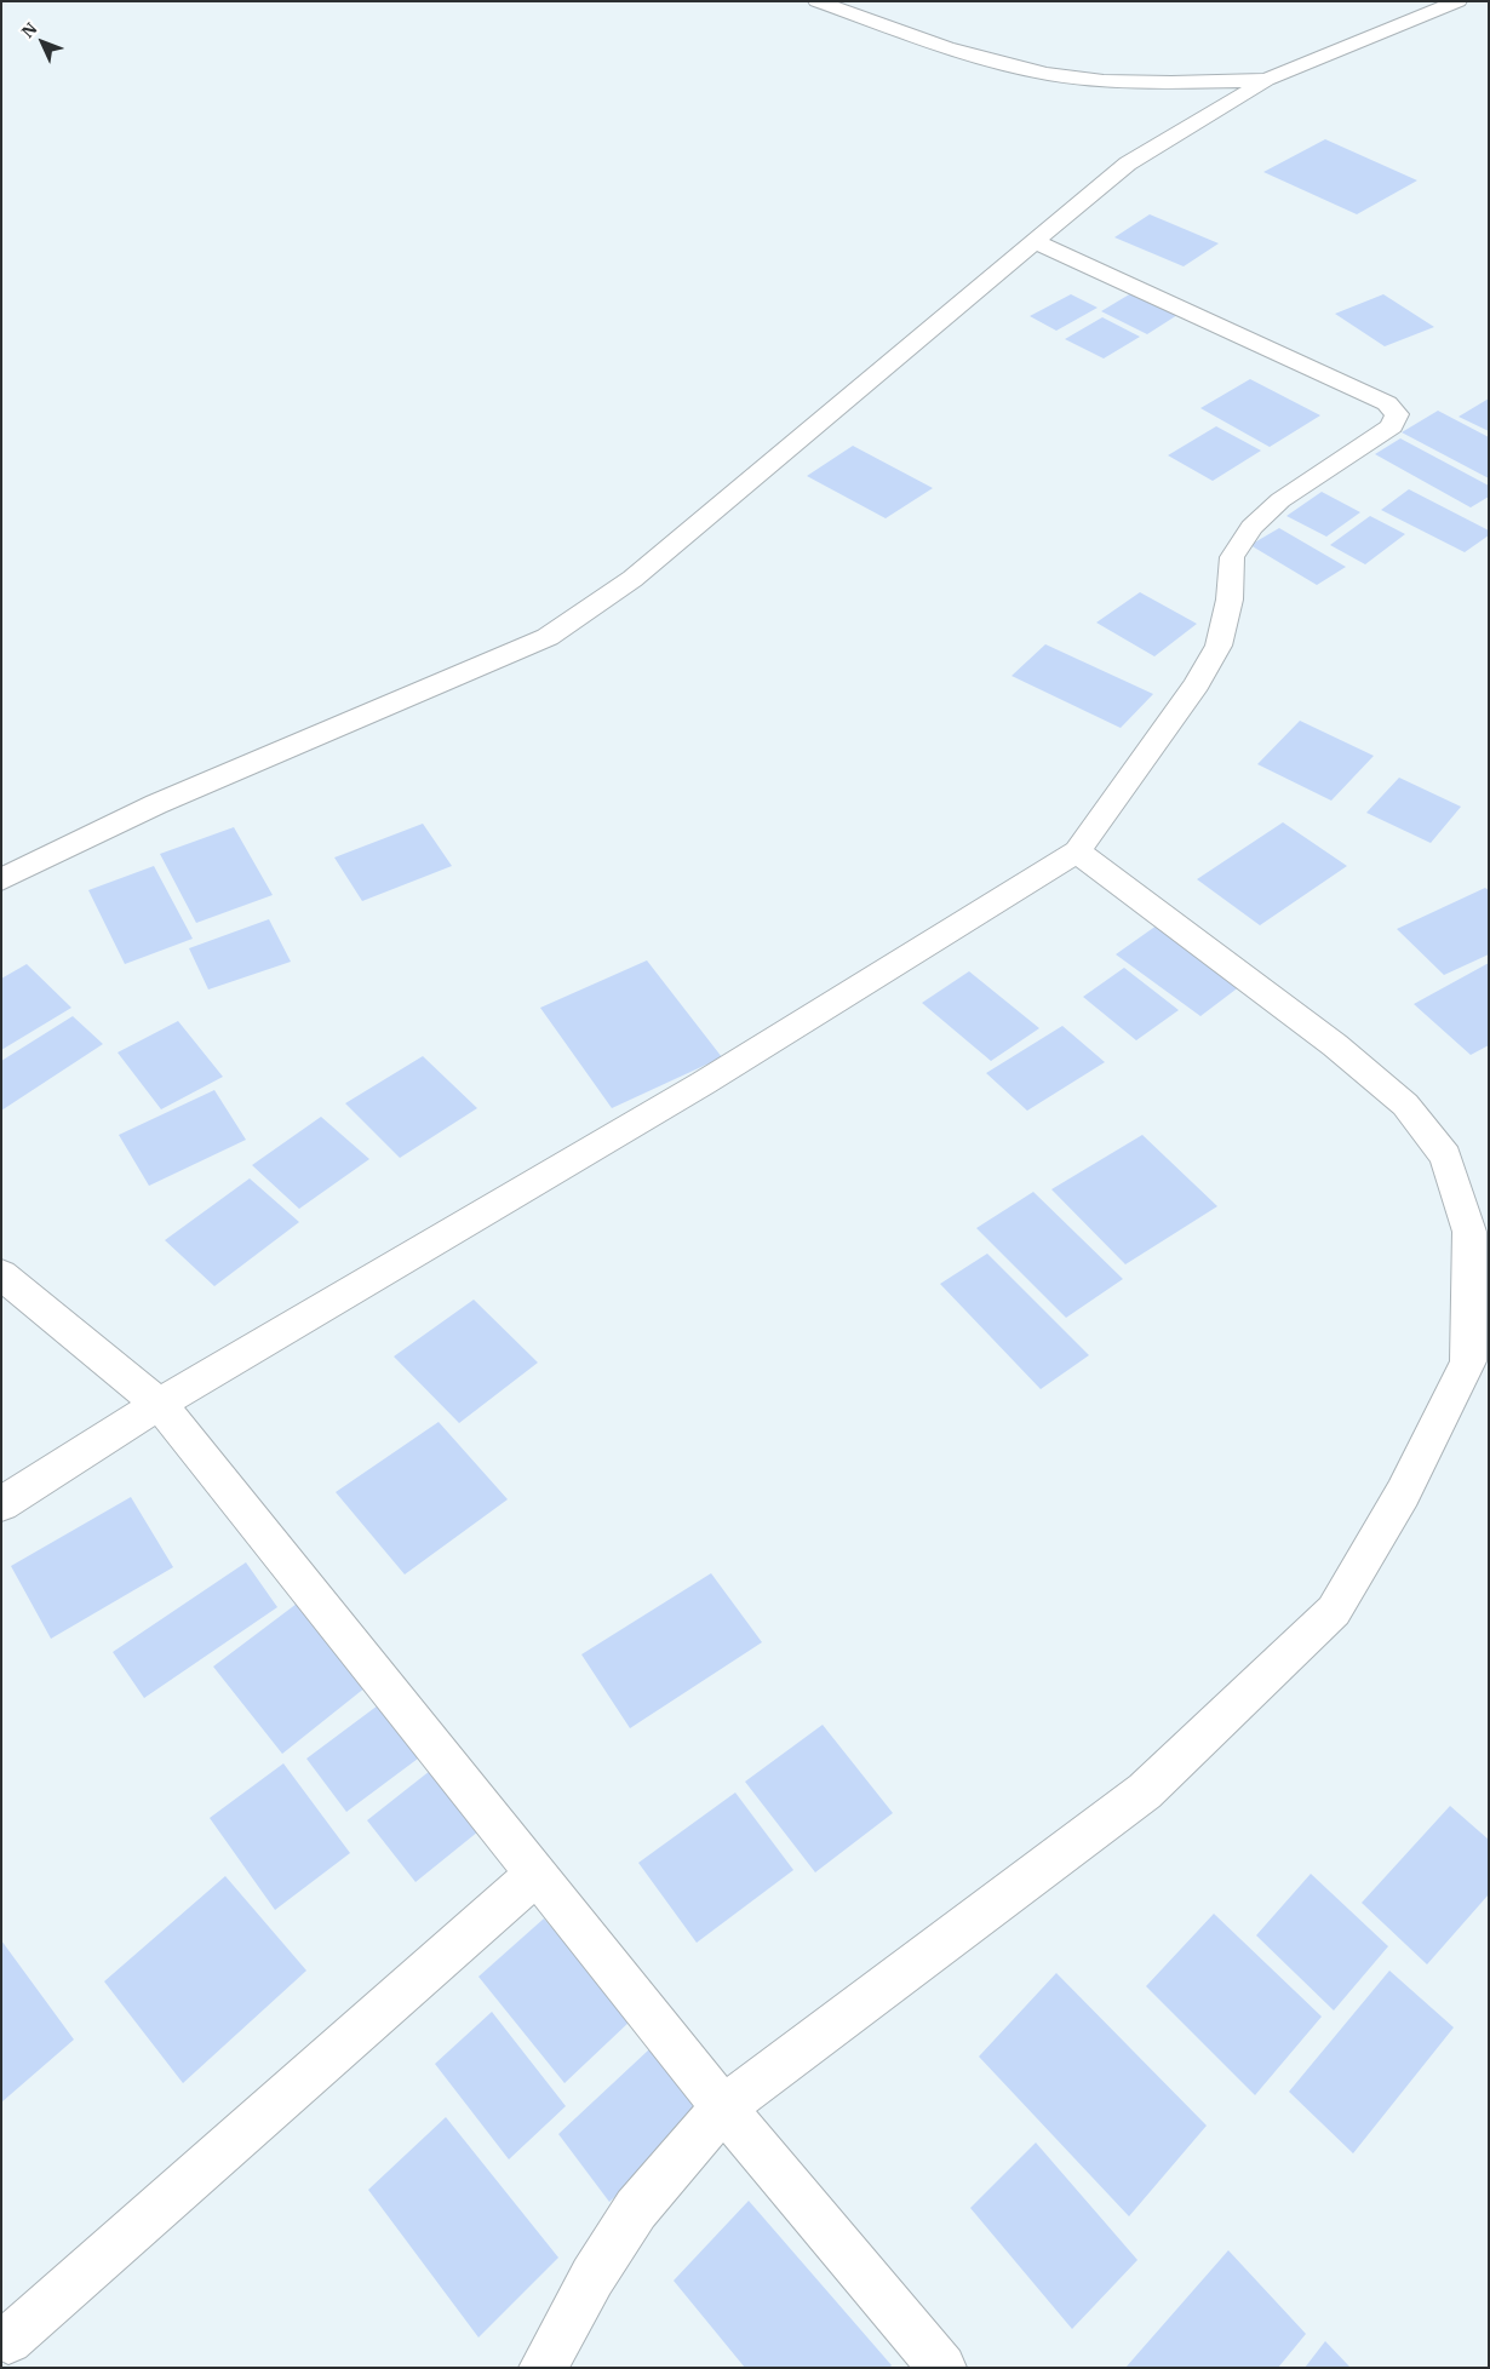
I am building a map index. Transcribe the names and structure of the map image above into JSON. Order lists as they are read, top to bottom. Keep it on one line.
{"north":"top left"}
